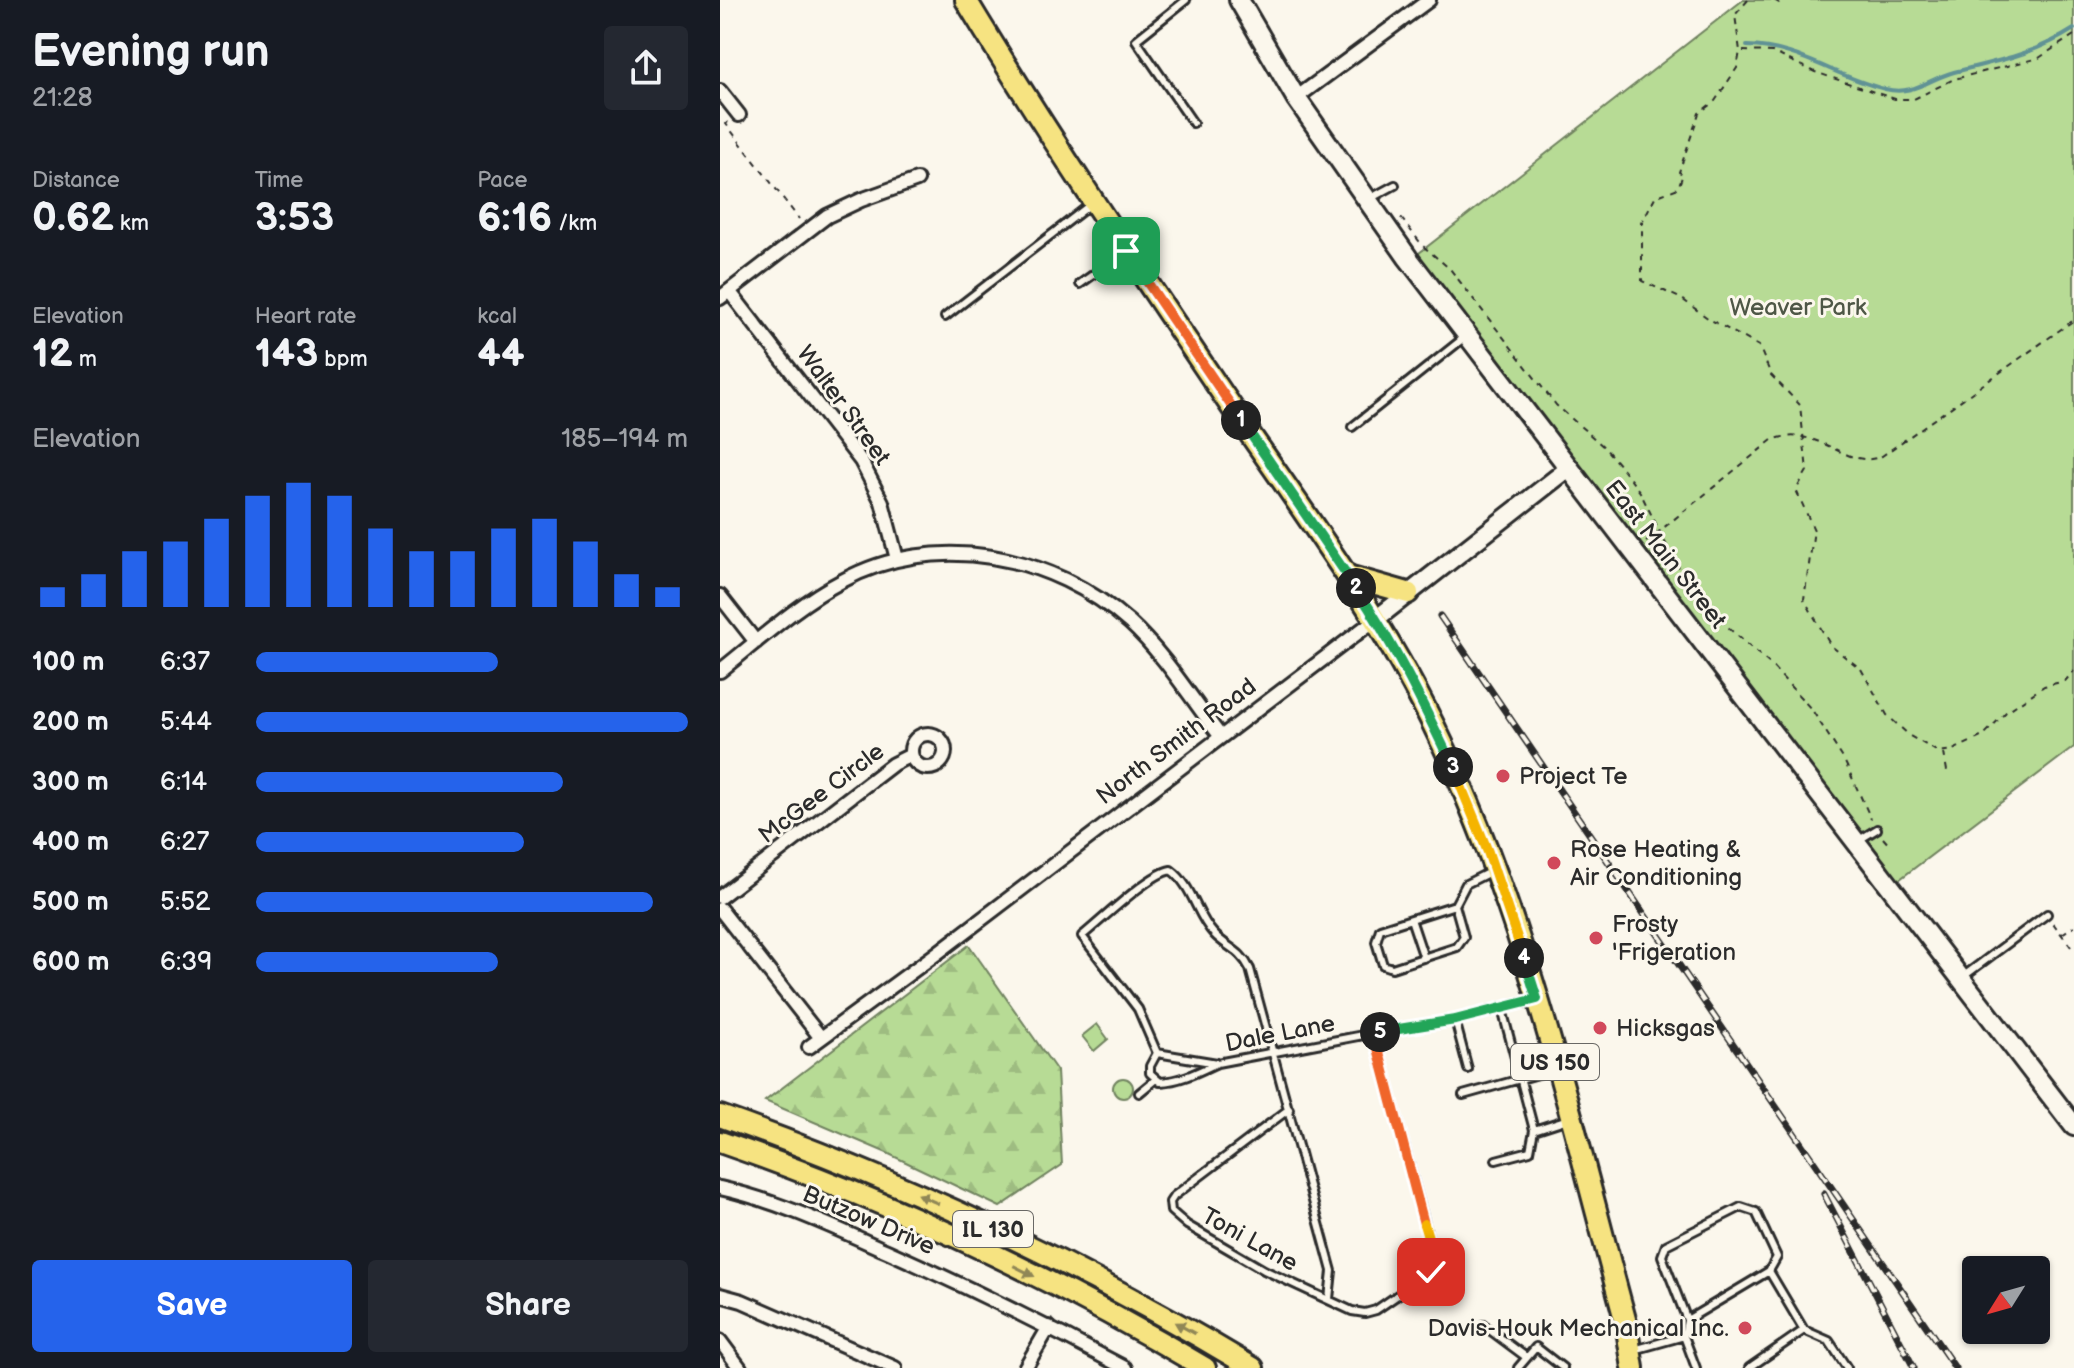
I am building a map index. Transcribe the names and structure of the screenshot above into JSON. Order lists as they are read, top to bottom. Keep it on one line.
{"streets":{"main road":["East Main Street","US 150","IL 130"],"street":["Walter Street","North Smith Road","McGee Circle","Butzow Drive"],"lane":["Dale Lane","Toni Lane"]},"crossings":[["East Main Street","North Smith Road"],["North Smith Road","US 150"],["Dale Lane","US 150"],["Dale Lane","Toni Lane"]],"parks":["Weaver Park"],"places":["Project Te","Rose Heating & Air Conditioning","Frosty 'Frigeration","Hicksgas","Davis-Houk Mechanical Inc."],"north":"bottom left","page":{"heading":["Evening run","21:28"],"stats":[["Distance","0.62 km"],["Time","3:53"],["Pace","6:16 /km"],["Elevation","12 m"],["Heart rate","143 bpm"],["kcal","44"]],"pins":["1","2","3","4","5"],"chart":["Elevation","185–194 m"],"list":[{"name":"100 m","note":"6:37"},{"name":"200 m","note":"5:44"},{"name":"300 m","note":"6:14"},{"name":"400 m","note":"6:27"},{"name":"500 m","note":"5:52"},{"name":"600 m","note":"6:39"}],"buttons":["Save","Share"]}}
